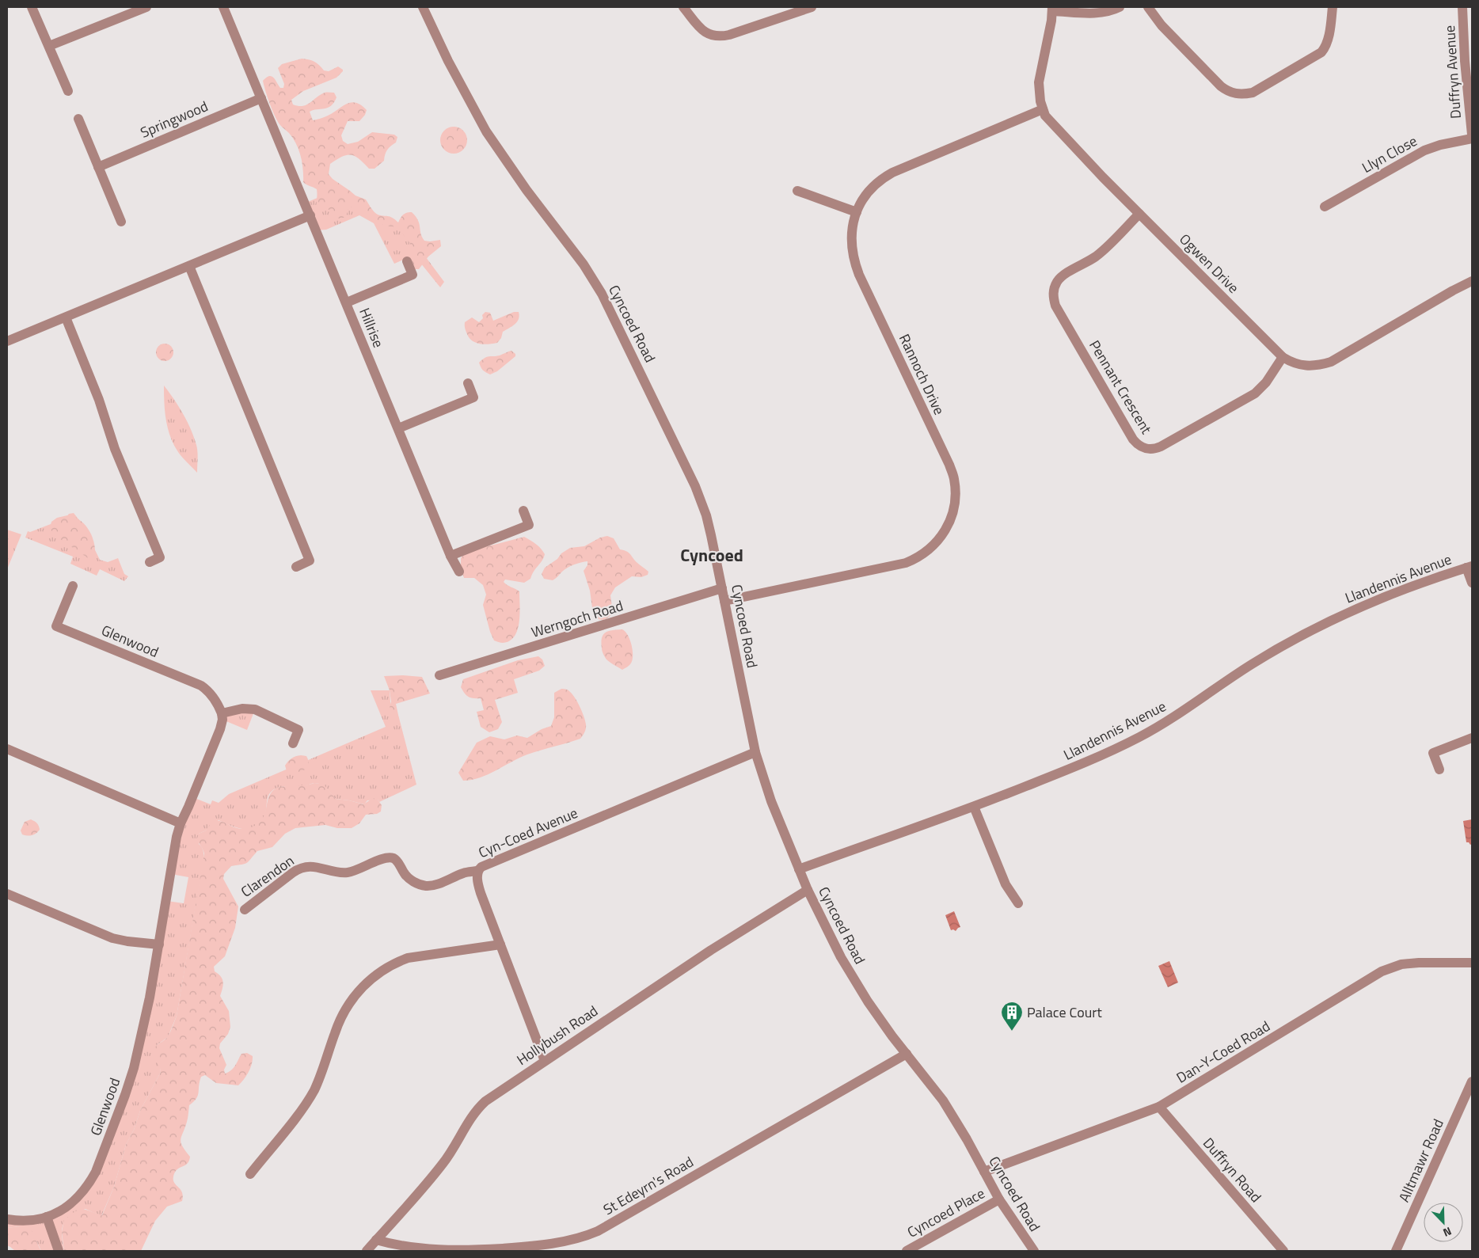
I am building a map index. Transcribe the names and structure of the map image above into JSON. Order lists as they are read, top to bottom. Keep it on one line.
{"streets":{"street":["Duffryn Avenue","Springwood","Llyn Close","Ogwen Drive","Cyncoed Road","Hillrise","Rannoch Drive","Pennant Crescent","Llandennis Avenue","Werngoch Road","Glenwood","Cyn-Coed Avenue","Clarendon","Hollybush Road","Dan-Y-Coed Road","Alltmawr Road","Duffryn Road","St Edeyrn's Road","Cyncoed Place"]},"crossings":[["Ogwen Drive","Rannoch Drive"],["Ogwen Drive","Pennant Crescent"],["Cyncoed Road","Rannoch Drive"],["Cyncoed Road","Llandennis Avenue"],["Cyncoed Road","Werngoch Road"],["Cyncoed Road","Cyn-Coed Avenue"],["Cyncoed Road","Hollybush Road"],["Cyncoed Road","Dan-Y-Coed Road"],["Cyncoed Road","St Edeyrn's Road"],["Cyncoed Road","Cyncoed Place"],["Cyn-Coed Avenue","Clarendon"],["Cyn-Coed Avenue","Hollybush Road"],["Hollybush Road","St Edeyrn's Road"],["Dan-Y-Coed Road","Duffryn Road"]],"districts":["Cyncoed"],"places":{"building":["Palace Court"]},"north":"bottom right"}
